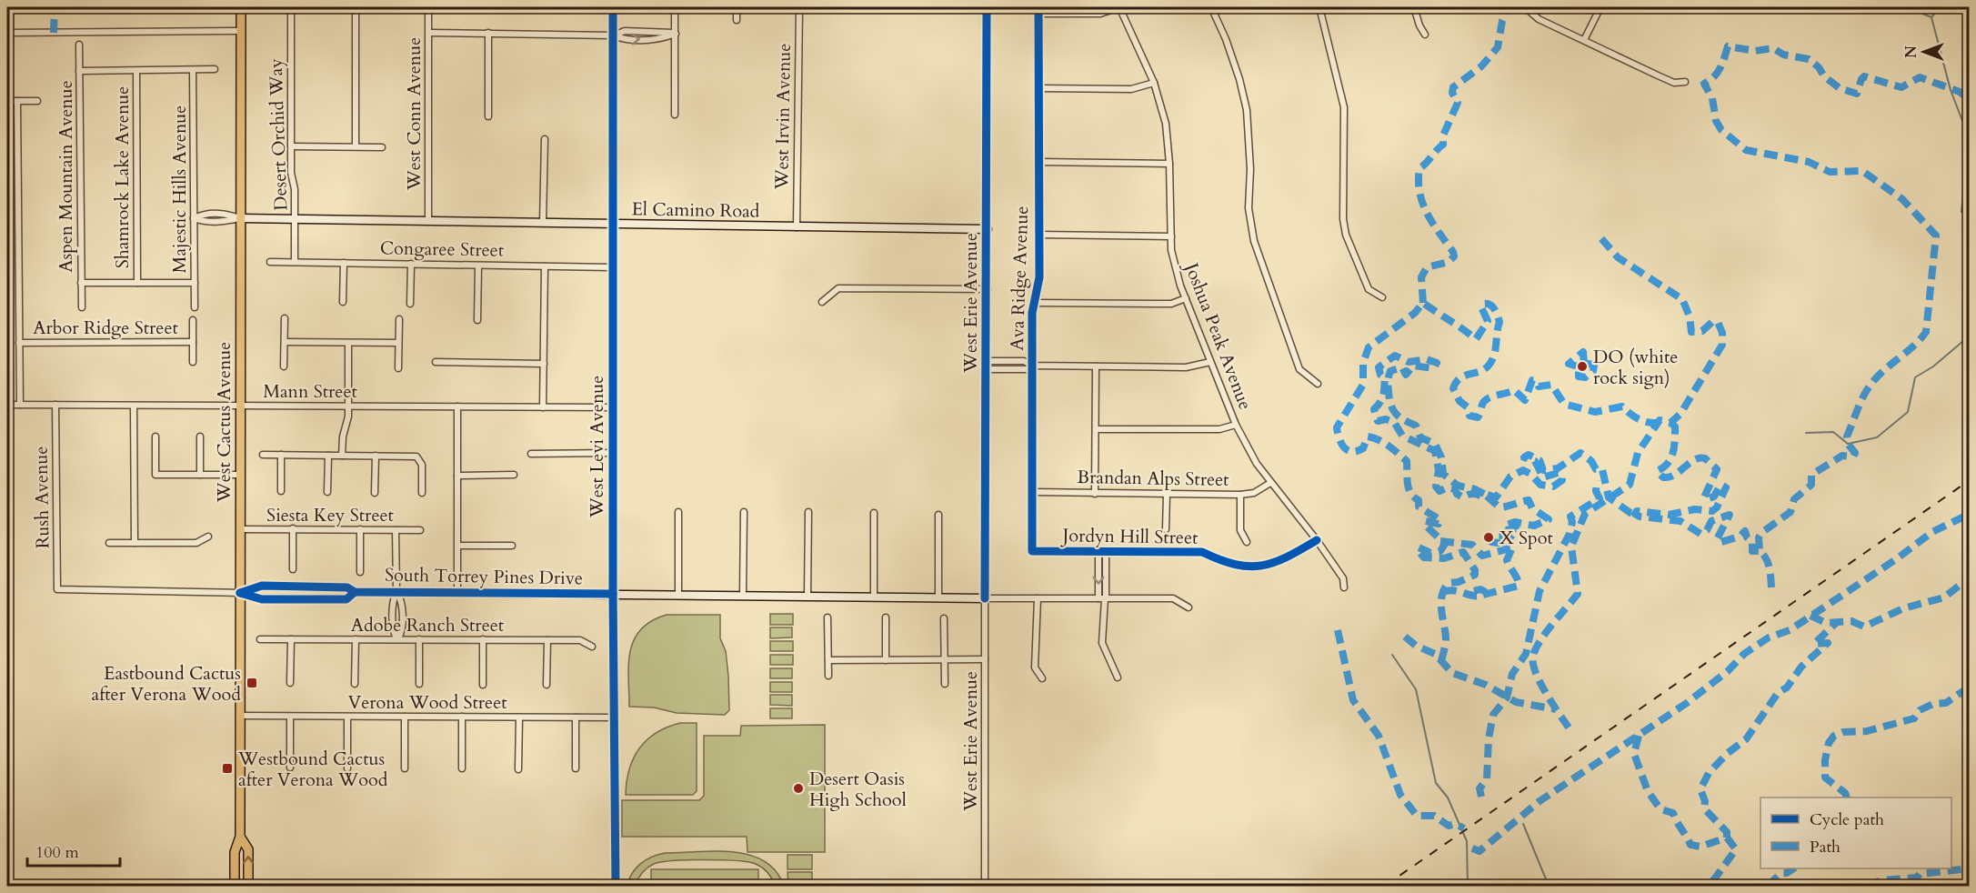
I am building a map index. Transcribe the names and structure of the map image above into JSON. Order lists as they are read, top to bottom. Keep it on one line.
{"streets":{"main road":["West Cactus Avenue"],"street":["West Conn Avenue","West Irvin Avenue","Desert Orchid Way","Aspen Mountain Avenue","Shamrock Lake Avenue","Majestic Hills Avenue","El Camino Road","Congaree Street","Ava Ridge Avenue","West Erie Avenue","Arbor Ridge Street","Joshua Peak Avenue","Mann Street","West Levi Avenue","Brandan Alps Street","Rush Avenue","Siesta Key Street","Jordyn Hill Street","South Torrey Pines Drive","Adobe Ranch Street","Verona Wood Street"]},"crossings":[["West Conn Avenue","El Camino Road"],["West Irvin Avenue","El Camino Road"],["Desert Orchid Way","El Camino Road"],["Desert Orchid Way","Congaree Street"],["Majestic Hills Avenue","El Camino Road"],["El Camino Road","West Erie Avenue"],["El Camino Road","West Cactus Avenue"],["El Camino Road","West Levi Avenue"],["Congaree Street","West Levi Avenue"],["Ava Ridge Avenue","Brandan Alps Street"],["Ava Ridge Avenue","Jordyn Hill Street"],["West Erie Avenue","South Torrey Pines Drive"],["Joshua Peak Avenue","Brandan Alps Street"],["Joshua Peak Avenue","Jordyn Hill Street"],["Mann Street","West Cactus Avenue"],["Mann Street","West Levi Avenue"],["Mann Street","Rush Avenue"],["West Cactus Avenue","Siesta Key Street"],["West Cactus Avenue","South Torrey Pines Drive"],["West Cactus Avenue","Verona Wood Street"],["West Levi Avenue","South Torrey Pines Drive"],["West Levi Avenue","Verona Wood Street"],["Rush Avenue","South Torrey Pines Drive"]],"places":{"other":["DO (white rock sign)","X Spot","Desert Oasis High School"],"transit":["Eastbound Cactus after Verona Wood","Westbound Cactus after Verona Wood"]},"legend":["Cycle path","Path"],"scale_bar":"100 m","north":"left"}
